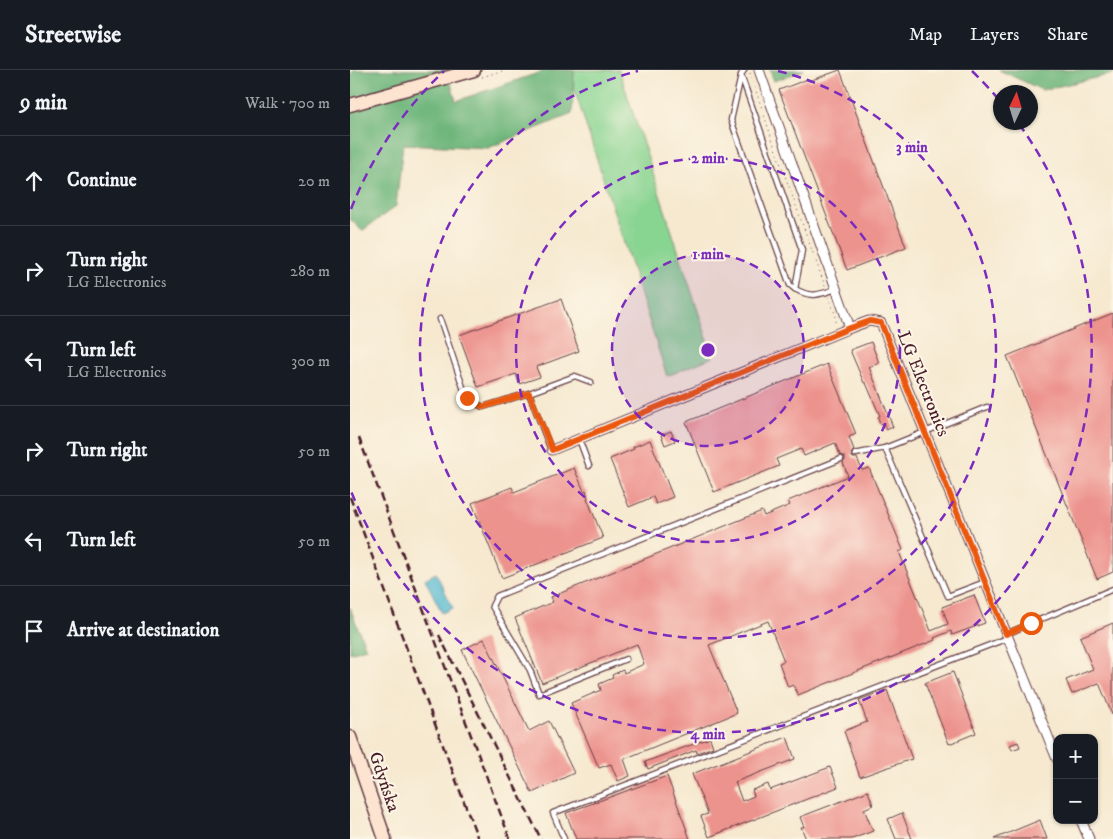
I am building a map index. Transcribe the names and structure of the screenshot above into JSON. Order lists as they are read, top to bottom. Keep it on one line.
{"streets":{"street":["LG Electronics","Gdyńska"]},"north":"top","page":{"header":"Streetwise","nav":["Map","Layers","Share"],"heading":["9 min","Walk · 700 m"],"list":[["Continue","20 m"],["Turn right","LG Electronics","280 m"],["Turn left","LG Electronics","300 m"],["Turn right","50 m"],["Turn left","50 m"],"Arrive at destination"],"map_buttons":["+","−"]},"rings":["3 min","2 min","1 min","4 min"]}
